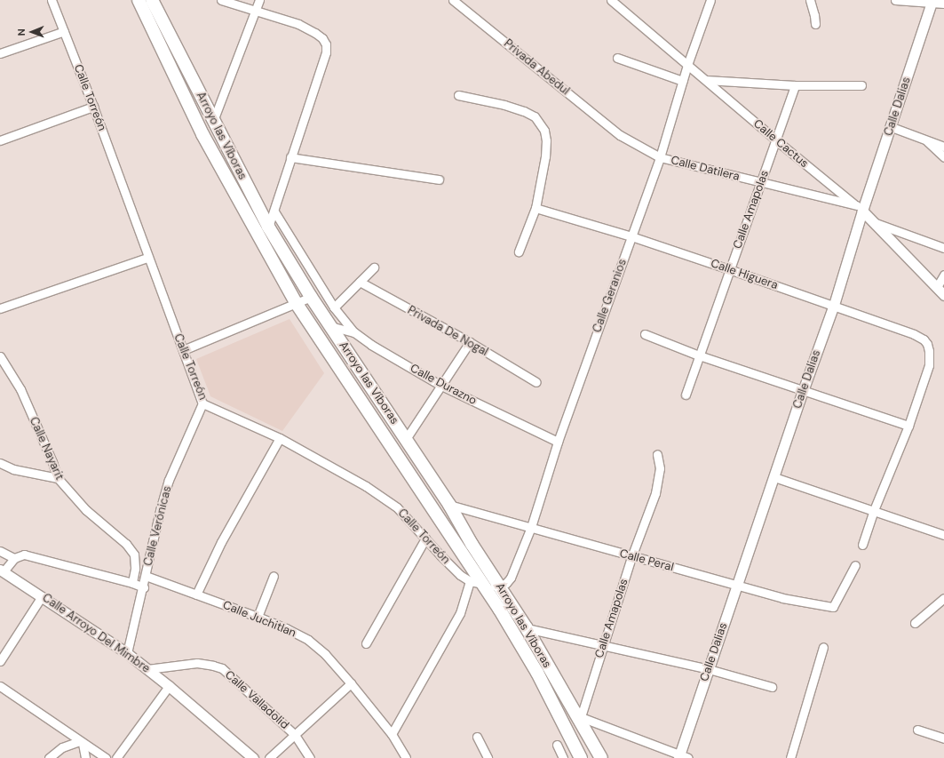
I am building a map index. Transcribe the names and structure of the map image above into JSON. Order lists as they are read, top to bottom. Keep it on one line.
{"streets":{"main road":["Arroyo las Víboras"],"street":["Privada Abedul","Calle Torreón","Calle Dalias","Calle Cactus","Calle Datilera","Calle Amapolas","Calle Higuera","Calle Geranios","Privada De Nogal","Calle Durazno","Calle Nayarit","Calle Verónicas","Calle Peral","Calle Juchitlan","Calle Arroyo Del Mimbre","Calle Valladolid"]},"crossings":[["Privada Abedul","Calle Datilera"],["Calle Torreón","Arroyo las Víboras"],["Calle Torreón","Calle Geranios"],["Calle Torreón","Calle Verónicas"],["Calle Dalias","Calle Cactus"],["Calle Dalias","Calle Datilera"],["Calle Dalias","Calle Higuera"],["Calle Dalias","Calle Peral"],["Arroyo las Víboras","Calle Amapolas"],["Arroyo las Víboras","Calle Geranios"],["Arroyo las Víboras","Calle Durazno"],["Arroyo las Víboras","Calle Peral"],["Calle Cactus","Calle Datilera"],["Calle Cactus","Calle Amapolas"],["Calle Cactus","Calle Geranios"],["Calle Datilera","Calle Amapolas"],["Calle Datilera","Calle Geranios"],["Calle Amapolas","Calle Higuera"],["Calle Amapolas","Calle Peral"],["Calle Higuera","Calle Geranios"],["Calle Geranios","Calle Durazno"],["Calle Geranios","Calle Peral"],["Calle Verónicas","Calle Juchitlan"],["Calle Verónicas","Calle Arroyo Del Mimbre"],["Calle Arroyo Del Mimbre","Calle Valladolid"]],"north":"left"}
